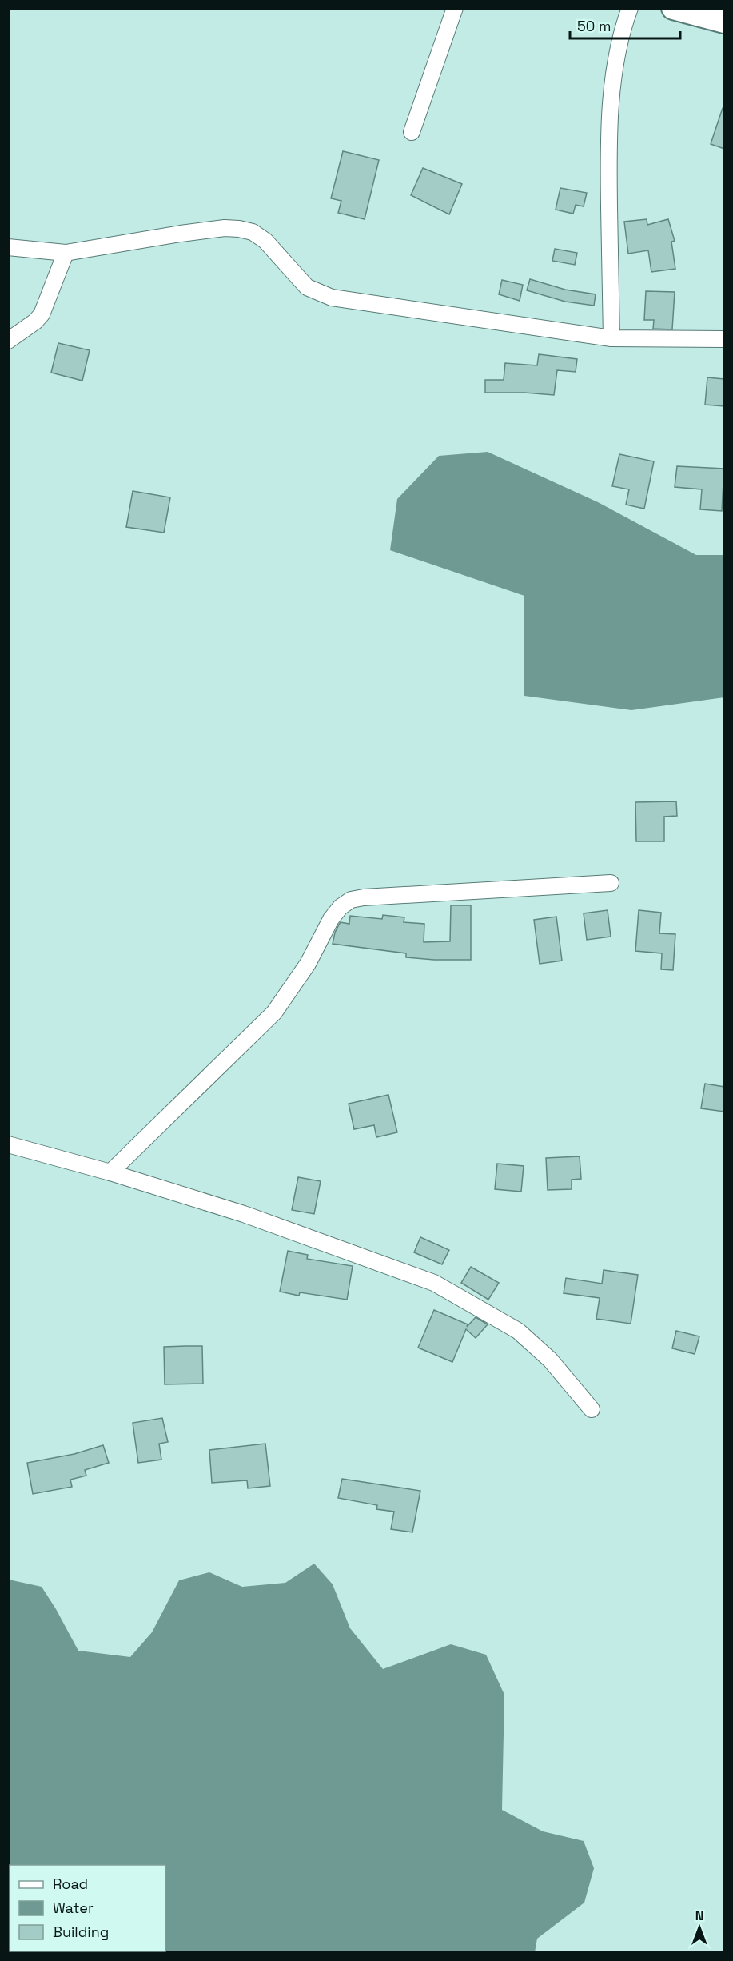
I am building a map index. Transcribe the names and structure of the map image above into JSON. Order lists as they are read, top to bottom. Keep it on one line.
{"legend":["Road","Water","Building"],"scale_bar":"50 m","north":"top"}
